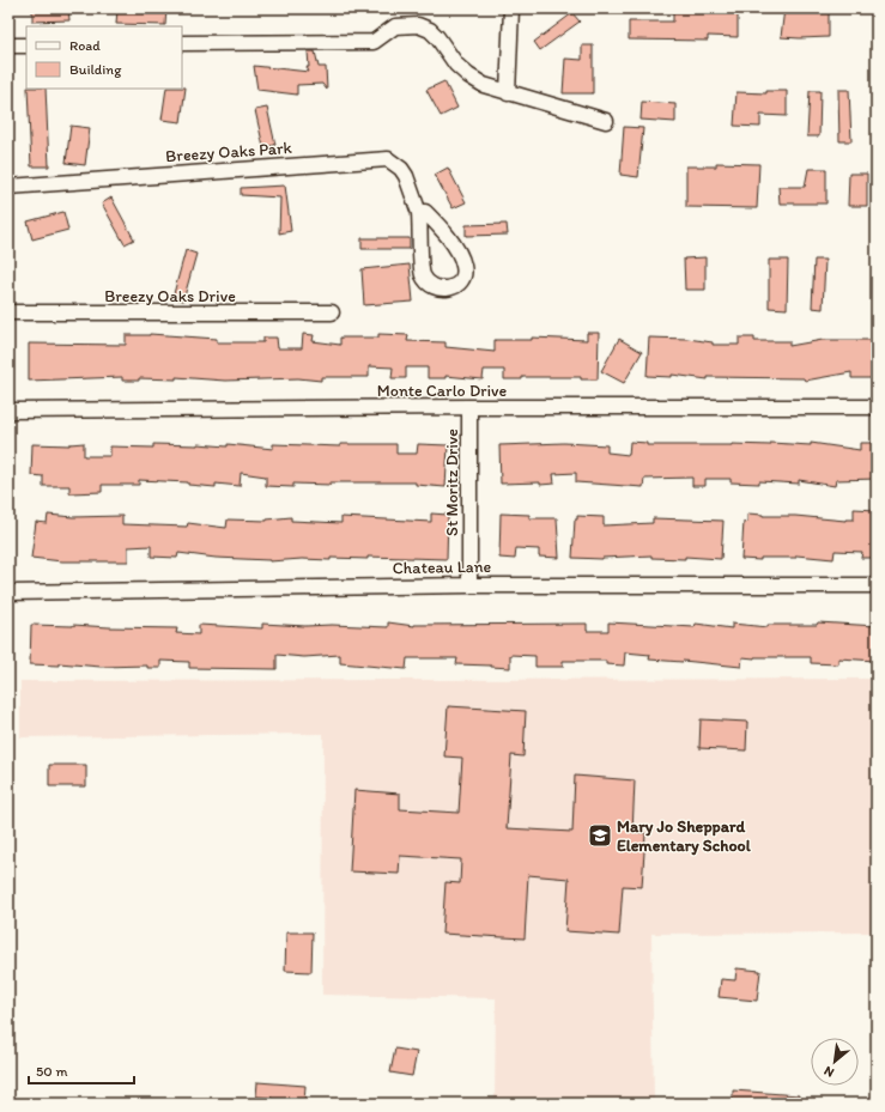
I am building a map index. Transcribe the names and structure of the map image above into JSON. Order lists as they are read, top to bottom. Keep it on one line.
{"streets":{"street":["Breezy Oaks Park","Breezy Oaks Drive","Monte Carlo Drive","St Moritz Drive","Chateau Lane"]},"crossings":[["Monte Carlo Drive","St Moritz Drive"],["St Moritz Drive","Chateau Lane"]],"places":{"school or university":["Mary Jo Sheppard Elementary School"]},"legend":["Road","Building"],"scale_bar":"50 m","north":"bottom left"}
